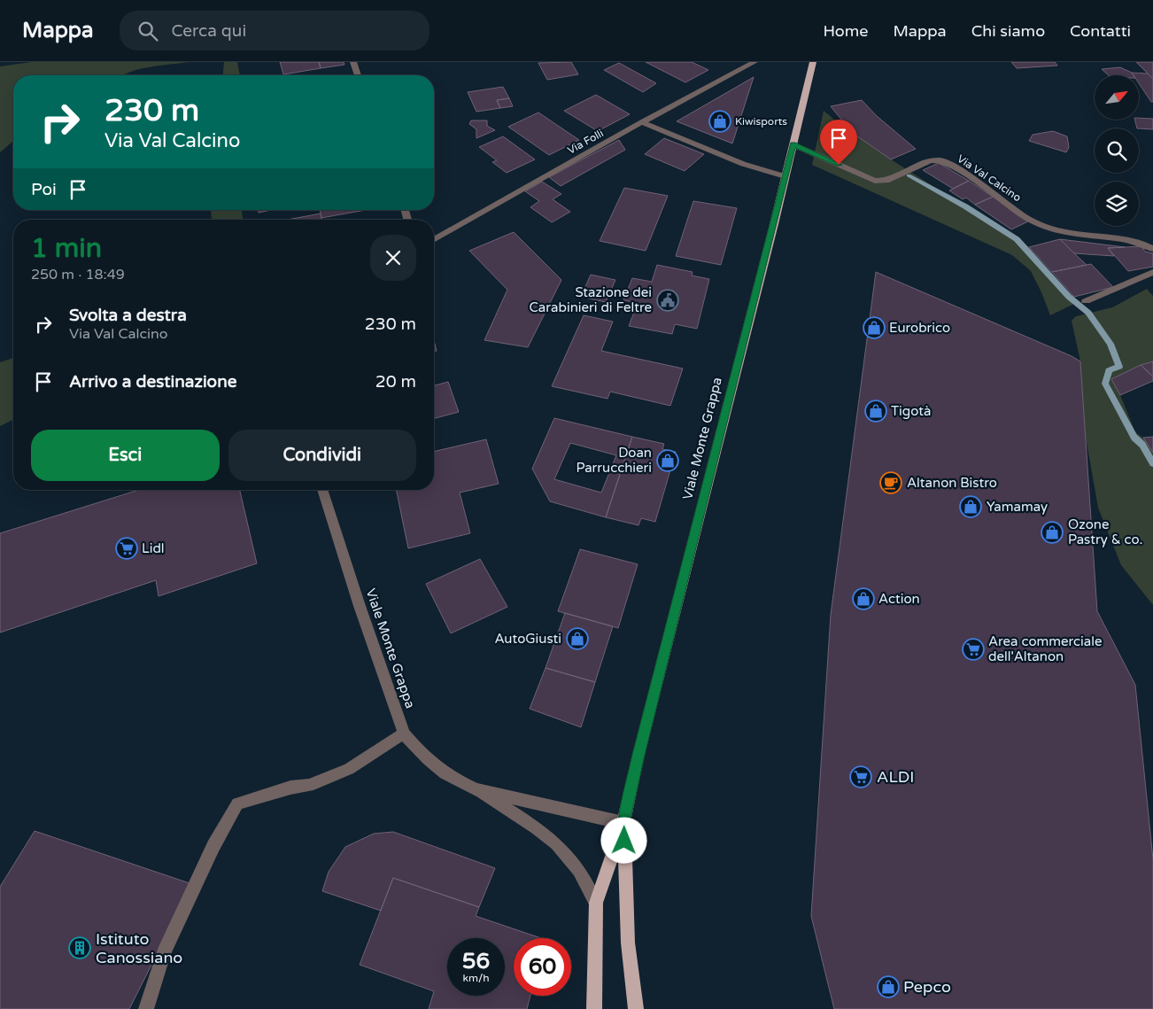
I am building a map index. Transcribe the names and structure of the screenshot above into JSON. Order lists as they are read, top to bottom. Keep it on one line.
{"streets":{"main road":["Viale Monte Grappa"],"street":["Via Folli","Via Val Calcino"]},"crossings":[["Via Val Calcino","Viale Monte Grappa"]],"places":{"shop":["Kiwisports","Eurobrico","Tigotà","Doan Parrucchieri","Yamamay","Ozone Pastry & co.","Action","AutoGiusti","Pepco"],"public building":["Stazione dei Carabinieri di Feltre"],"cafe":["Altanon Bistro"],"supermarket":["Lidl","Area commerciale dell'Altanon","ALDI"],"building":["Istituto Canossiano"]},"north":"top right","page":{"header":"Mappa","search":"Cerca qui","nav":["Home","Mappa","Chi siamo","Contatti"],"turn":["230 m","Via Val Calcino"],"then":"Poi","heading":["1 min","250 m · 18:49"],"list":[{"name":"Svolta a destra","note":"Via Val Calcino","value":"230 m"},{"name":"Arrivo a destinazione","value":"20 m"}],"buttons":["Esci","Condividi"],"speed":"56 km/h","limit":"60"}}
